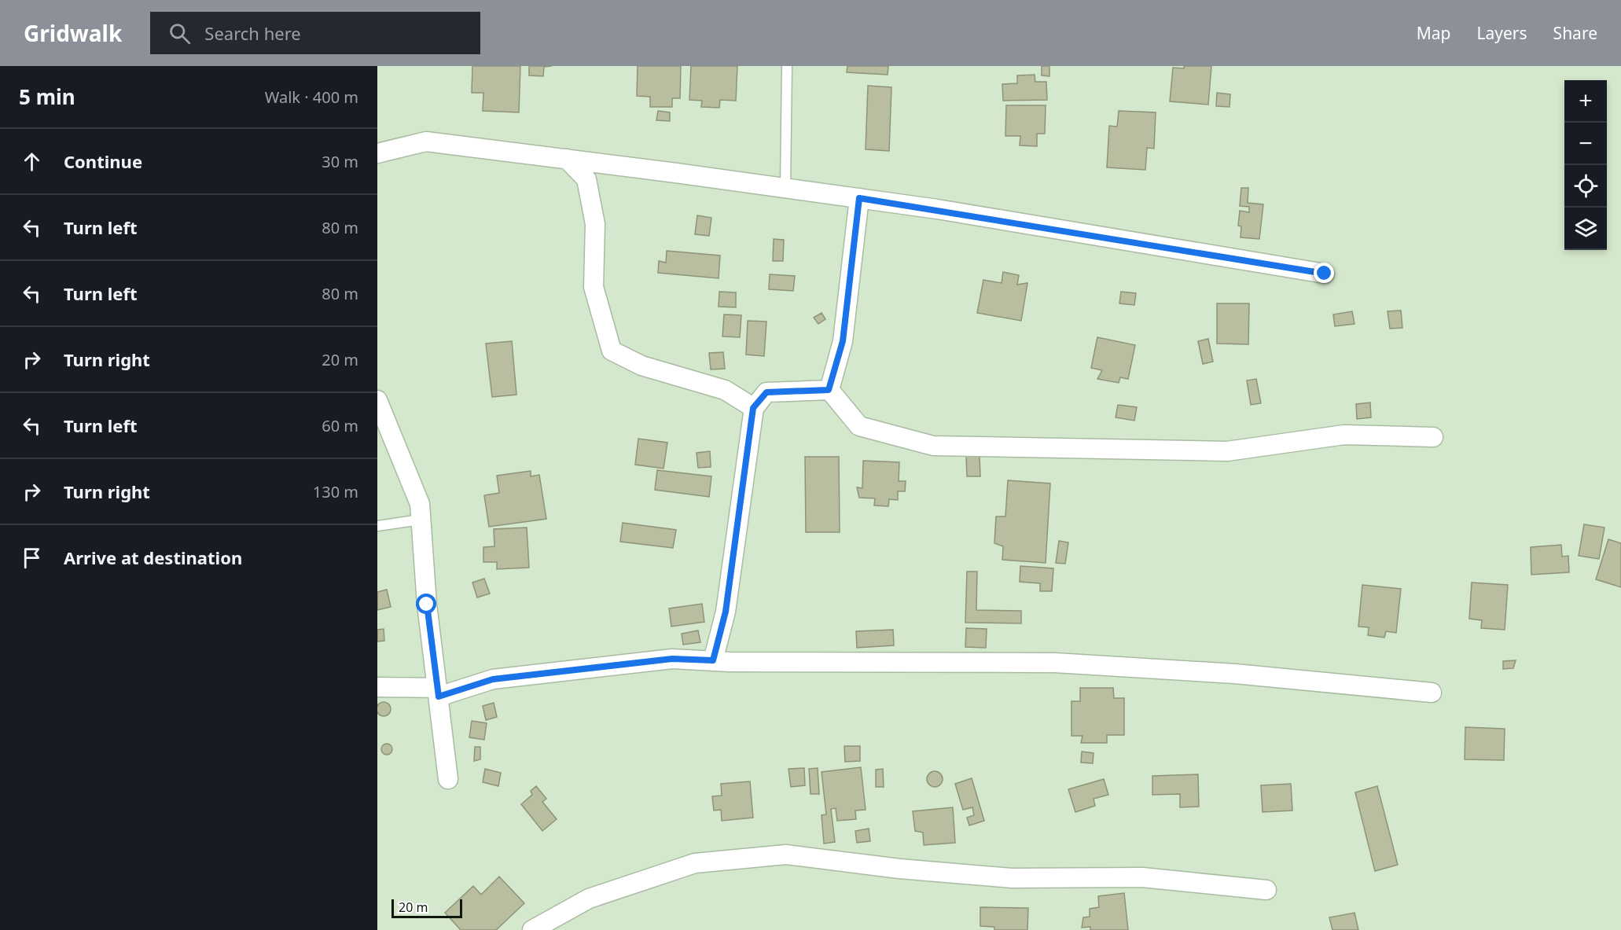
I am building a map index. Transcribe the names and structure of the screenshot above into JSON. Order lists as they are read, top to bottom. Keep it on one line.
{"scale_bar":"20 m","page":{"header":"Gridwalk","search":"Search here","nav":["Map","Layers","Share"],"heading":["5 min","Walk · 400 m"],"map_buttons":["+","−"],"list":[["Continue","30 m"],["Turn left","80 m"],["Turn left","80 m"],["Turn right","20 m"],["Turn left","60 m"],["Turn right","130 m"],"Arrive at destination"],"scale":"20 m"}}
